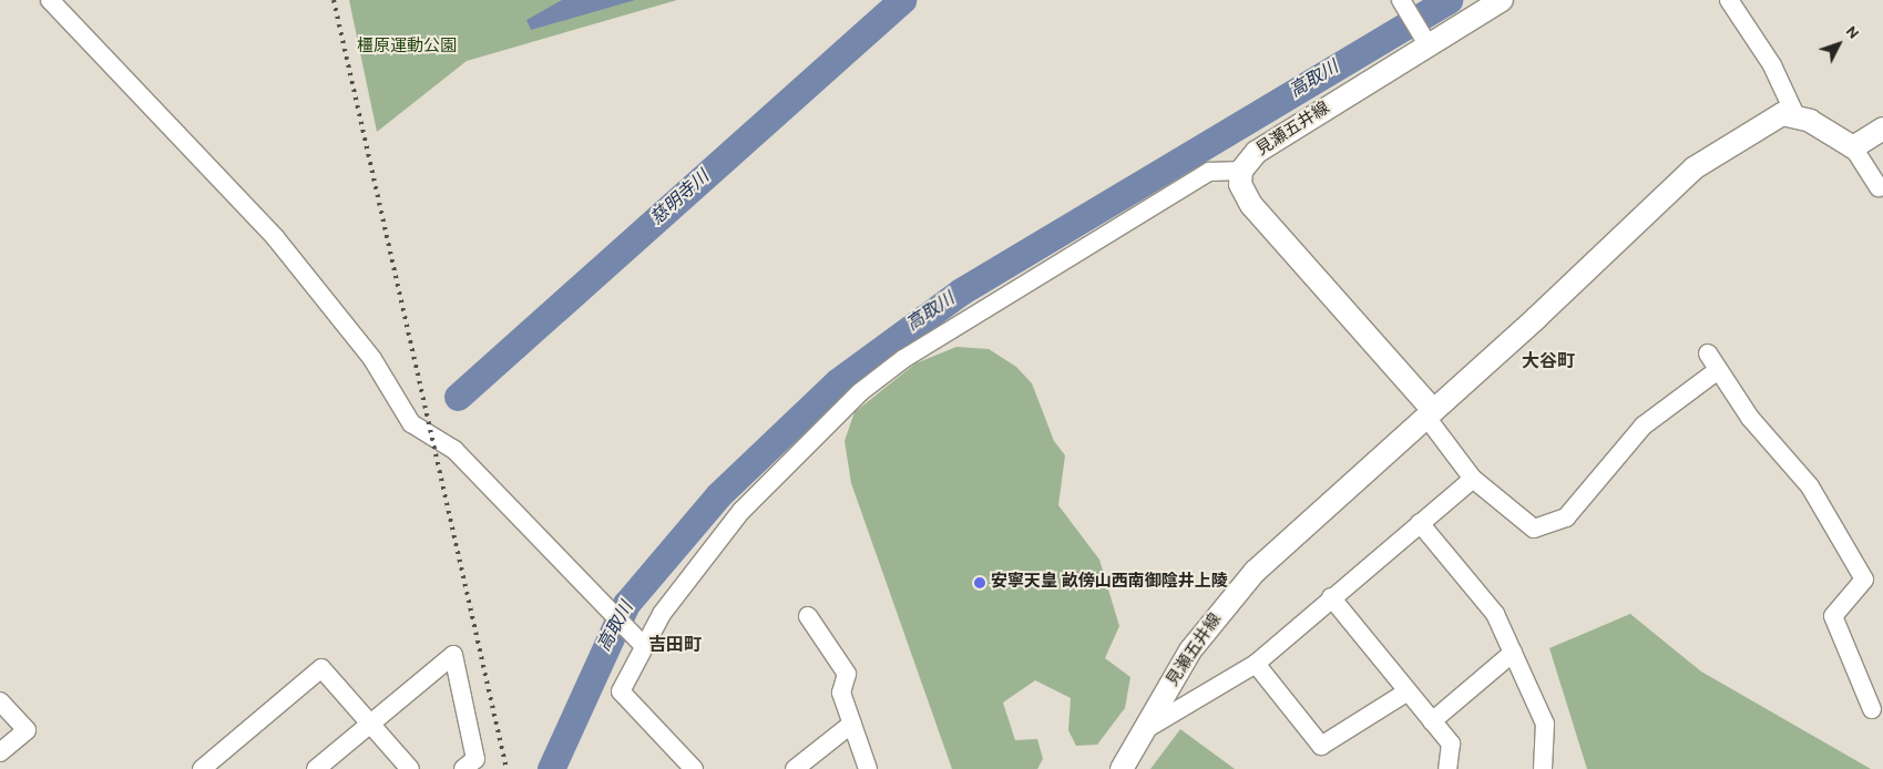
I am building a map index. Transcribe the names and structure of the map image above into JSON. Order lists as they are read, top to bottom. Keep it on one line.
{"streets":{"main road":["見瀬五井線"]},"districts":["大谷町","吉田町"],"water":["高取川","慈明寺川"],"parks":["橿原運動公園"],"places":["安寧天皇 畝傍山西南御陰井上陵"],"north":"top right"}
